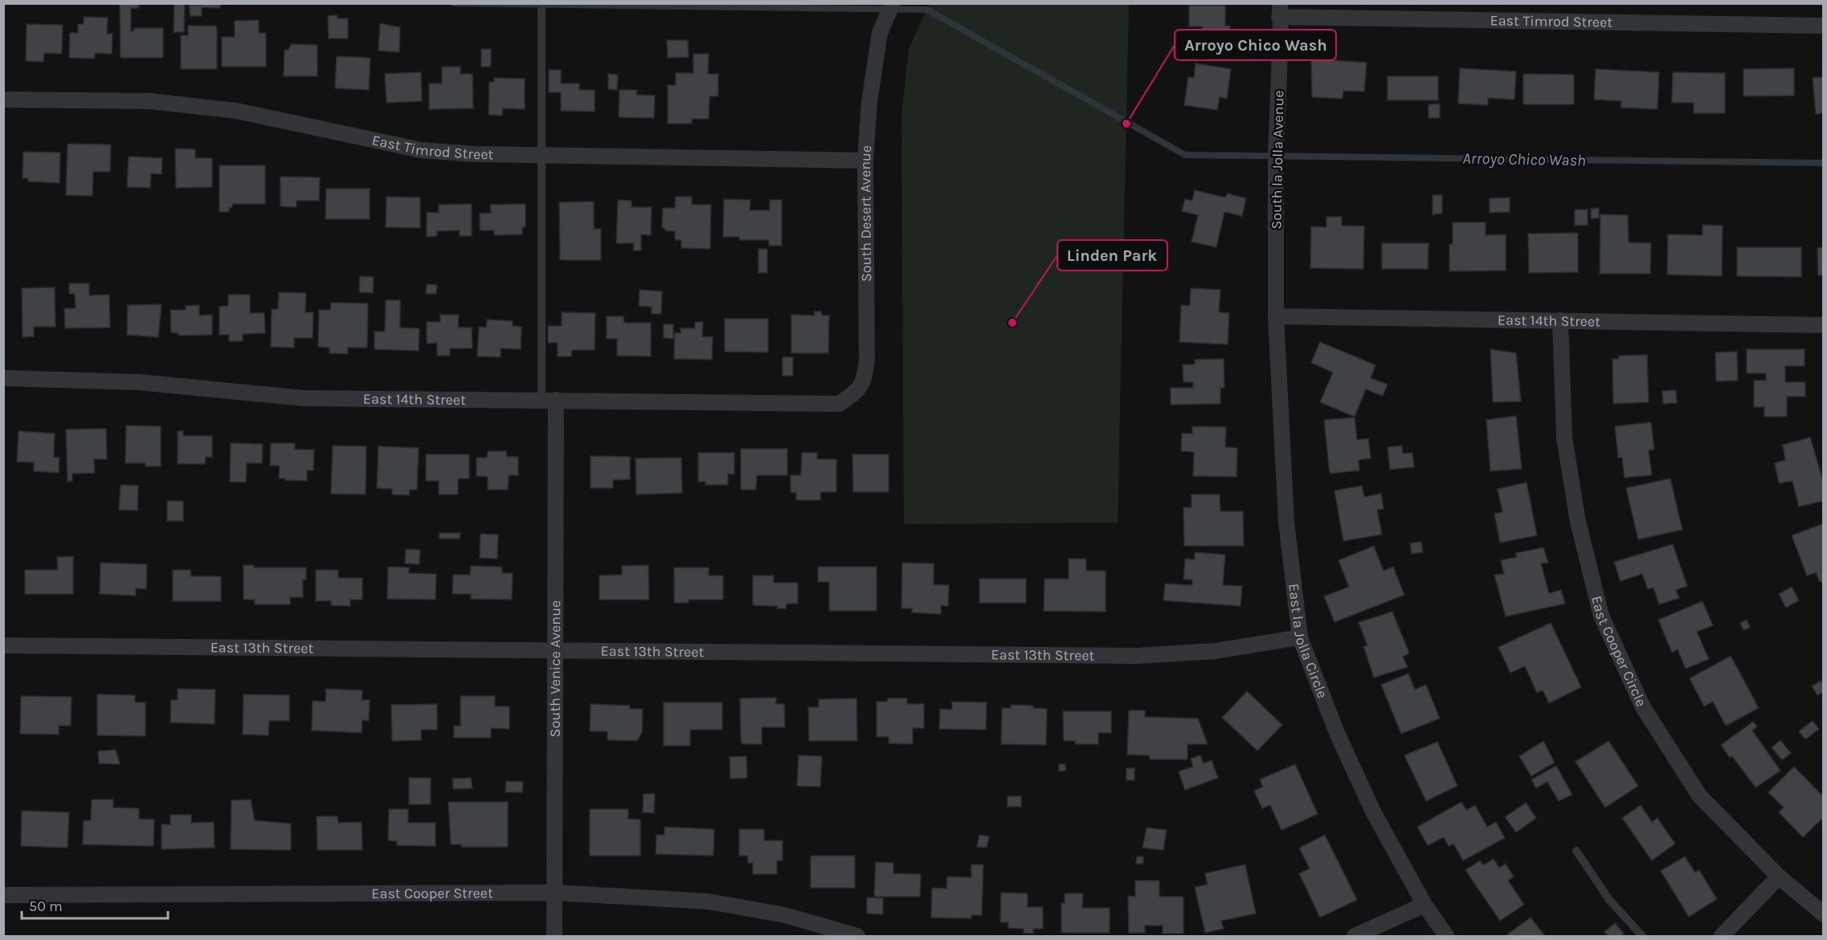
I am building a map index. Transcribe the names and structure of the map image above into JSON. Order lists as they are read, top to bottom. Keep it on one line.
{"streets":{"street":["East Timrod Street","South la Jolla Avenue","South Desert Avenue","East 14th Street","East la Jolla Circle","East 13th Street","East Cooper Circle","South Venice Avenue","East Cooper Street"]},"crossings":[["East Timrod Street","South la Jolla Avenue"],["East Timrod Street","South Desert Avenue"],["South la Jolla Avenue","East 14th Street"],["South la Jolla Avenue","East la Jolla Circle"],["South Desert Avenue","East 14th Street"],["East 14th Street","East la Jolla Circle"],["East 14th Street","East Cooper Circle"],["East 14th Street","South Venice Avenue"],["East la Jolla Circle","East 13th Street"],["East 13th Street","South Venice Avenue"],["South Venice Avenue","East Cooper Street"]],"water":["Arroyo Chico Wash"],"places":["Arroyo Chico Wash","Linden Park"],"scale_bar":"50 m"}
